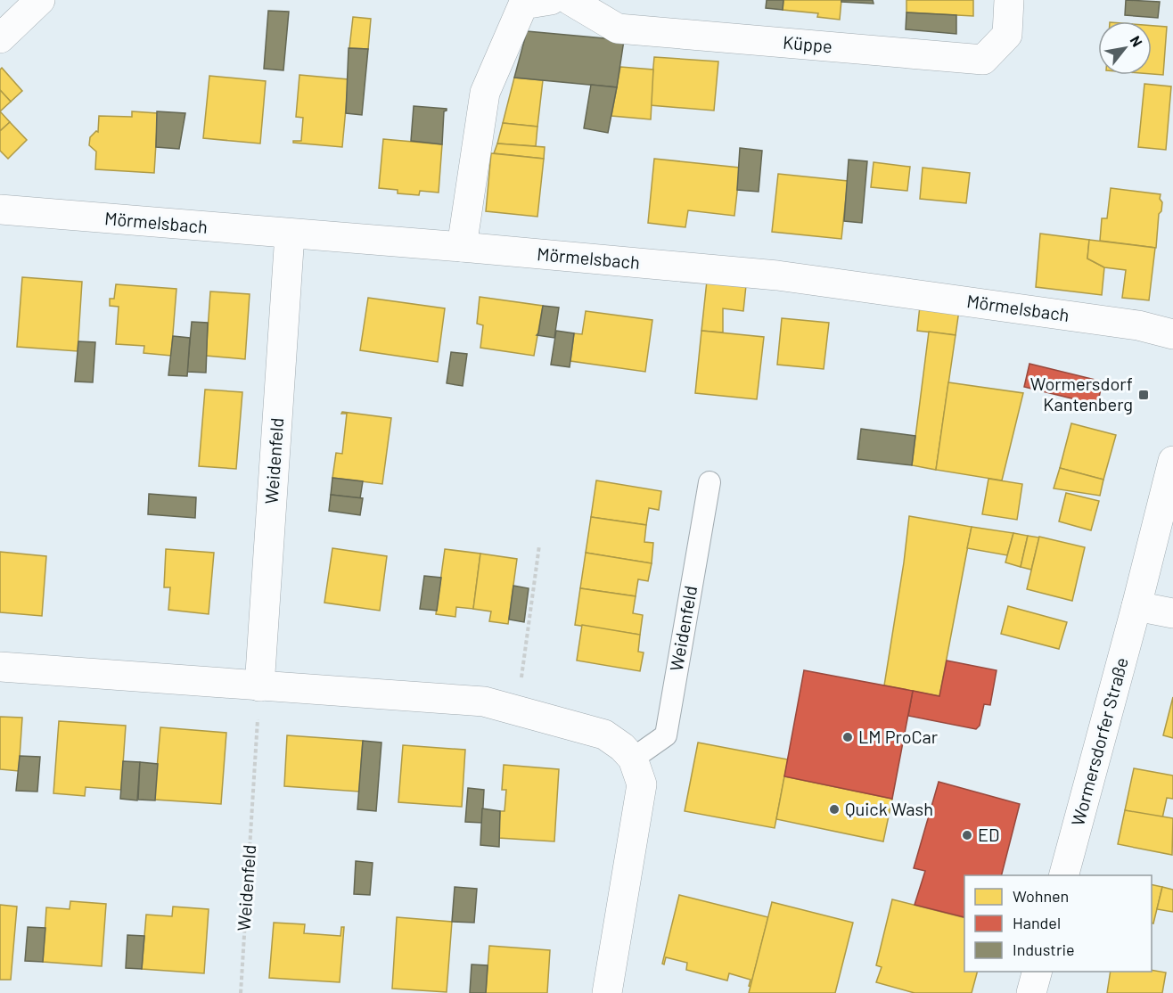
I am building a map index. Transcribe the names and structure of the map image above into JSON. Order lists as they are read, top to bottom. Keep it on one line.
{"streets":{"street":["Küppe","Mörmelsbach","Weidenfeld","Wormersdorfer Straße"]},"crossings":[["Mörmelsbach","Weidenfeld"]],"places":{"transit":["Wormersdorf Kantenberg"],"other":["LM ProCar","Quick Wash","ED"]},"legend":["Wohnen","Handel","Industrie"],"north":"top right"}
